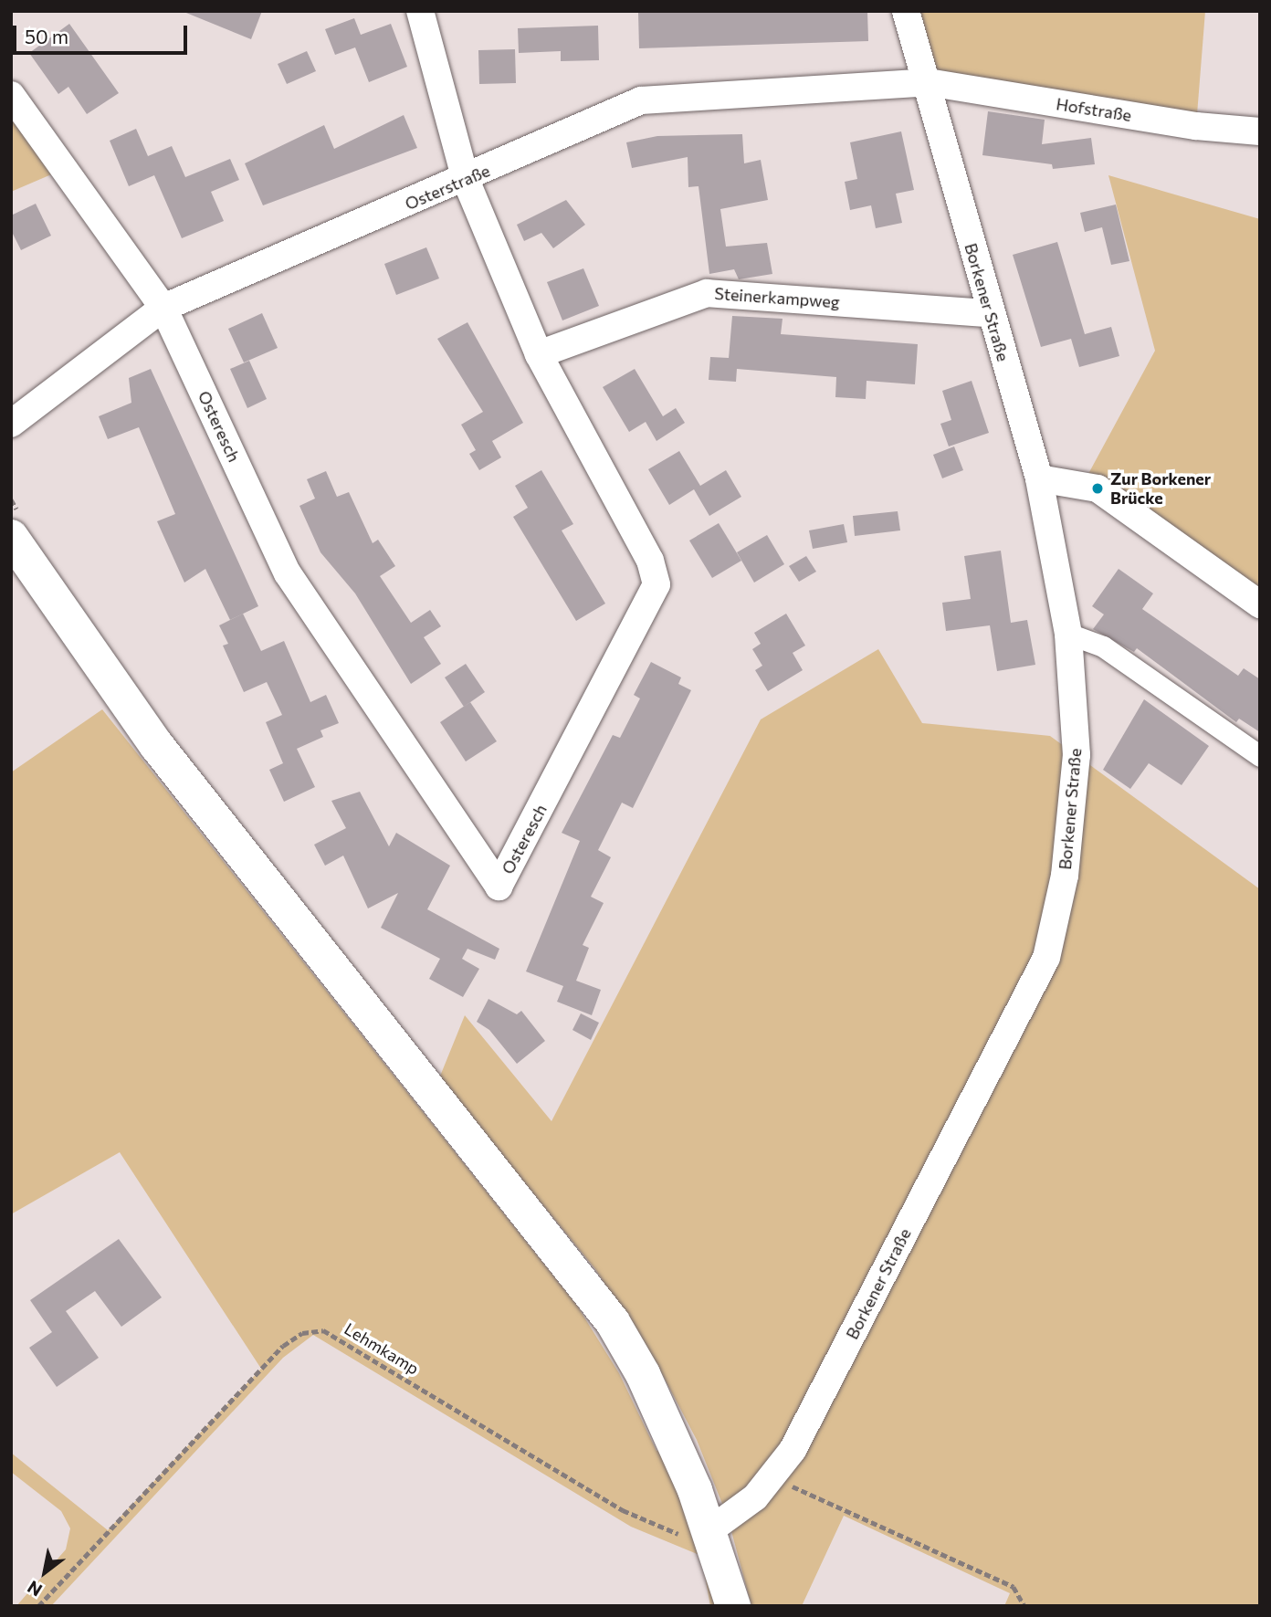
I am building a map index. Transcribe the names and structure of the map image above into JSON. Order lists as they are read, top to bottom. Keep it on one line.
{"streets":{"street":["Hofstraße","Osterstraße","Steinerkampweg","Borkener Straße","Osteresch"],"path":["Lehmkamp"]},"crossings":[["Hofstraße","Osterstraße"],["Hofstraße","Borkener Straße"],["Osterstraße","Borkener Straße"],["Osterstraße","Osteresch"],["Steinerkampweg","Borkener Straße"],["Steinerkampweg","Osteresch"],["Borkener Straße","Lehmkamp"]],"places":["Zur Borkener Brücke"],"scale_bar":"50 m","north":"bottom left"}
